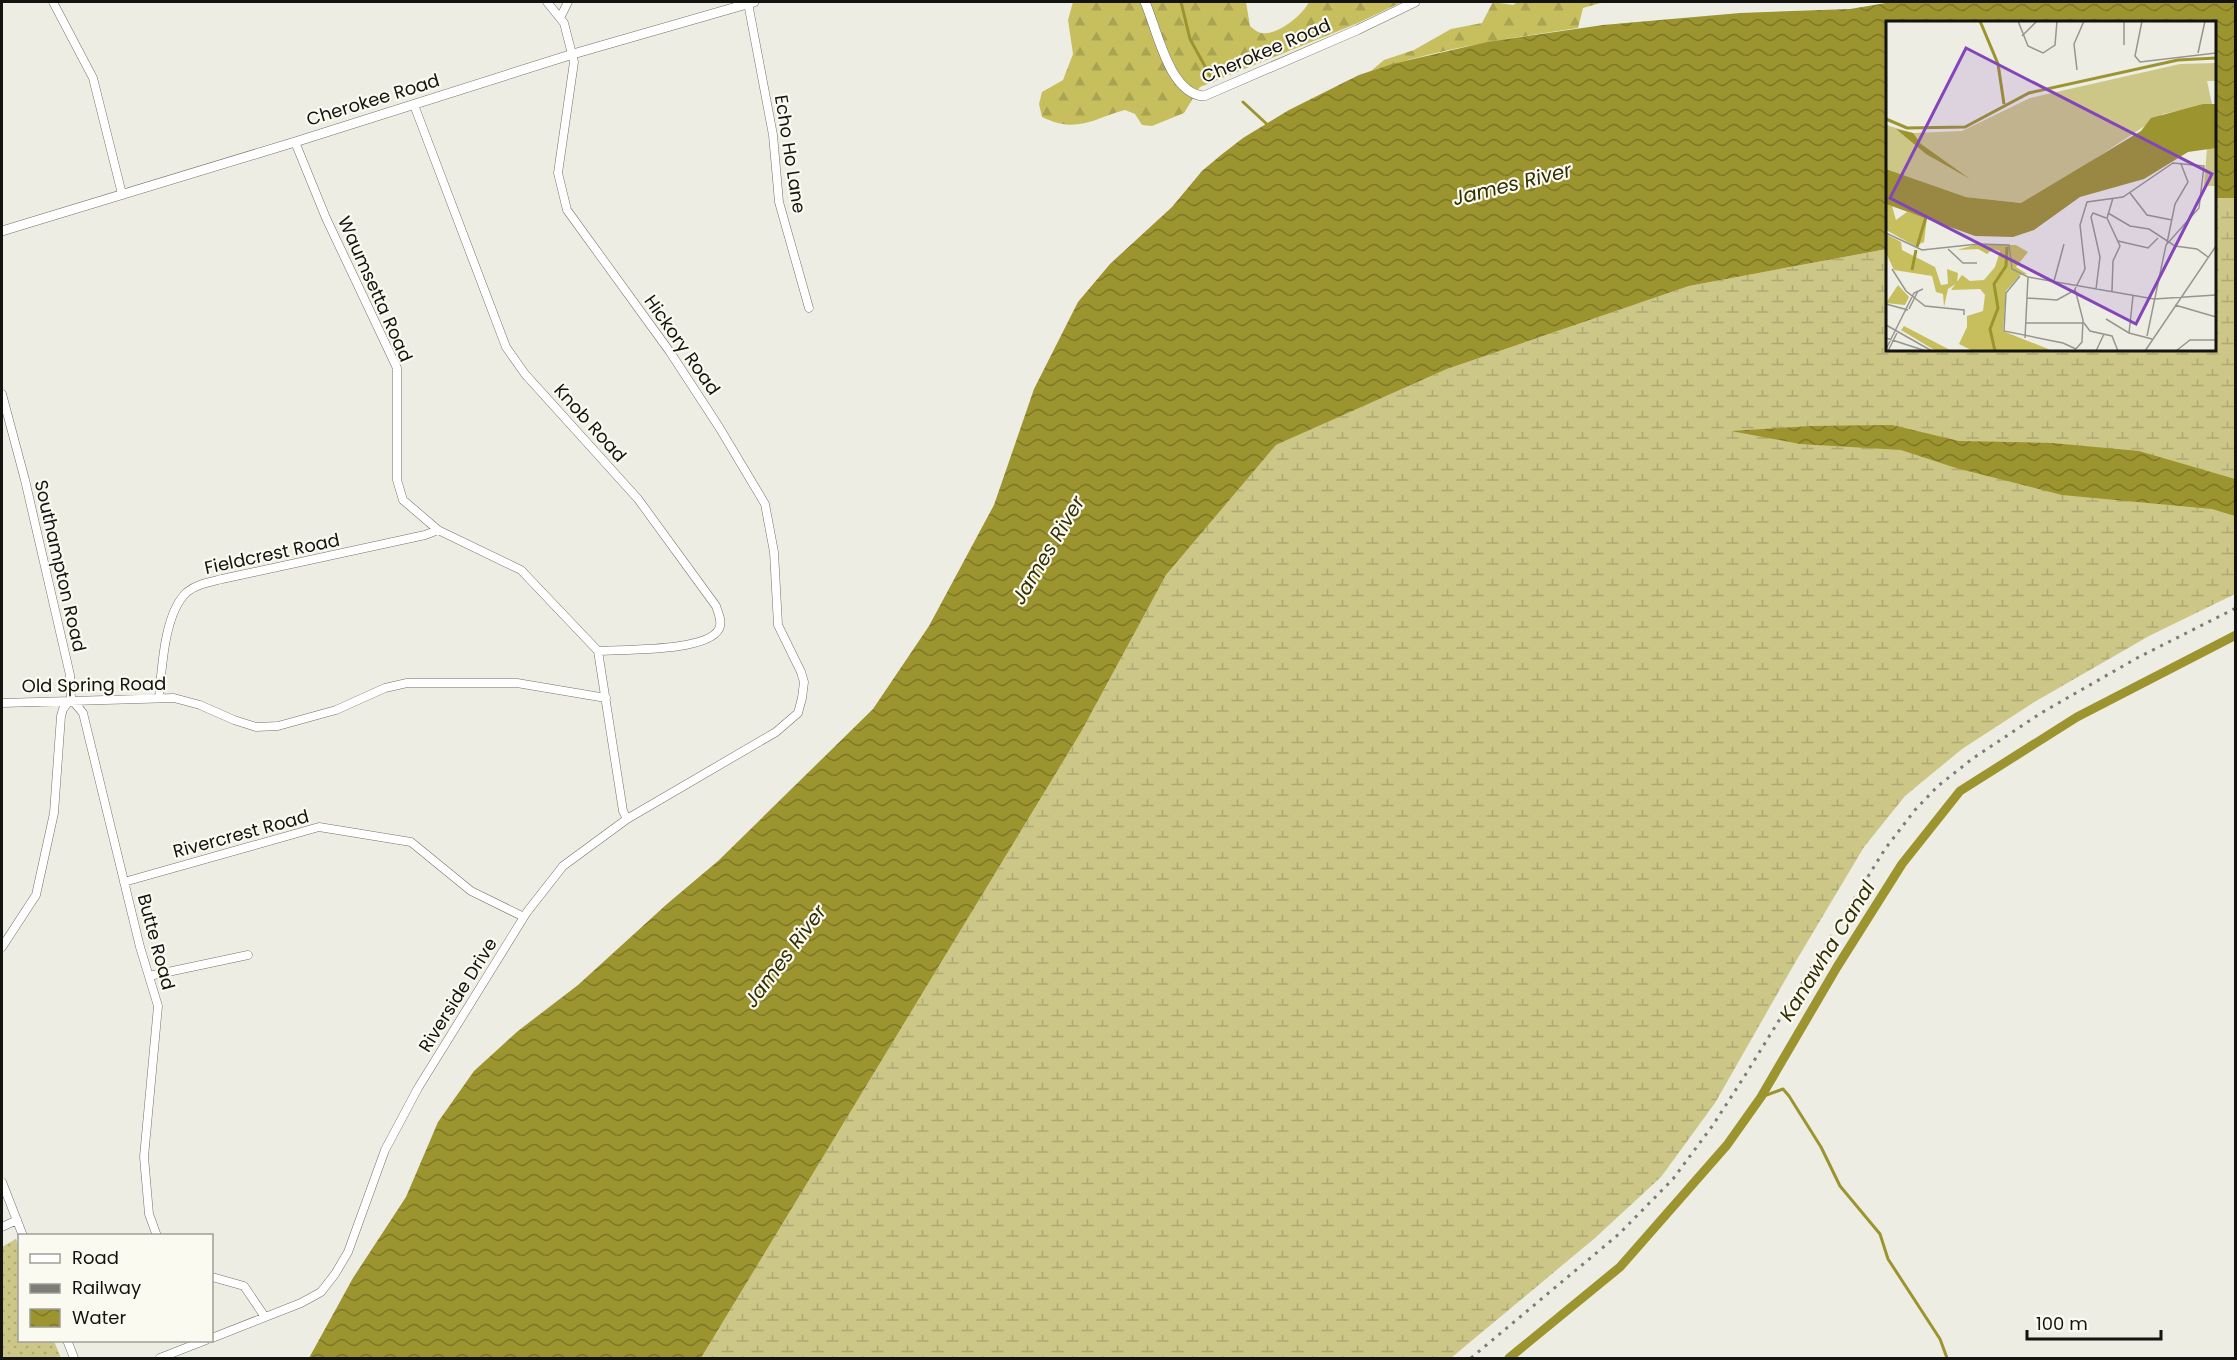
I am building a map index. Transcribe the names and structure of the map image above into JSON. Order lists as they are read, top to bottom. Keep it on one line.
{"streets":{"street":["Cherokee Road","Echo Ho Lane","Waumsetta Road","Hickory Road","Knob Road","Fieldcrest Road","Southampton Road","Old Spring Road","Rivercrest Road","Butte Road","Riverside Drive"]},"crossings":[["Cherokee Road","Echo Ho Lane"],["Cherokee Road","Waumsetta Road"],["Cherokee Road","Hickory Road"],["Cherokee Road","Knob Road"],["Waumsetta Road","Knob Road"],["Waumsetta Road","Fieldcrest Road"],["Hickory Road","Riverside Drive"],["Fieldcrest Road","Old Spring Road"],["Southampton Road","Old Spring Road"],["Southampton Road","Butte Road"],["Old Spring Road","Butte Road"],["Rivercrest Road","Butte Road"],["Rivercrest Road","Riverside Drive"]],"water":["James River","Kanawha Canal"],"legend":["Road","Railway","Water"],"scale_bar":"100 m"}
